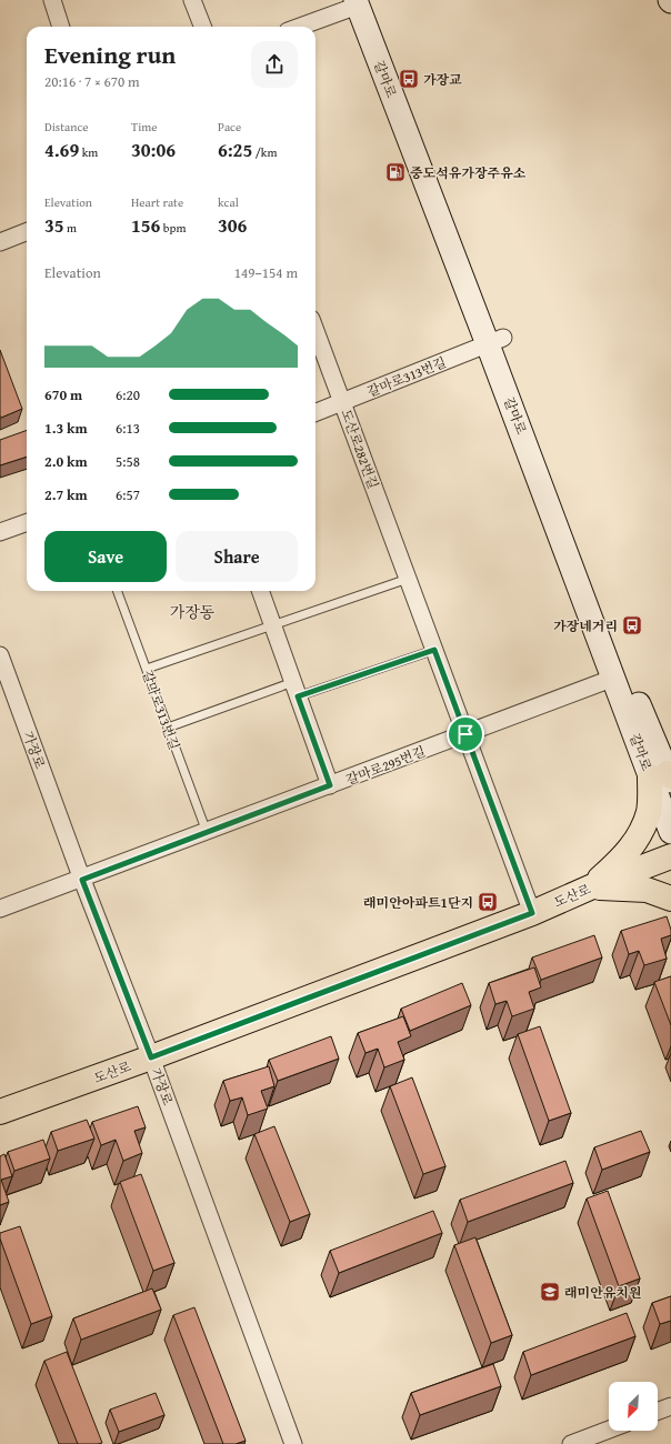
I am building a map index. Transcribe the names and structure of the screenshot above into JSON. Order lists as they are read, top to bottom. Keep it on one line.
{"streets":{"main road":["갈마로","도산로"],"street":["갈마로313번길","도산로282번길","가장로","갈마로295번길"]},"crossings":[["갈마로","갈마로313번길"],["갈마로","갈마로295번길"],["갈마로313번길","도산로282번길"],["갈마로313번길","갈마로295번길"],["도산로282번길","갈마로295번길"],["도산로282번길","도산로"],["가장로","갈마로295번길"],["가장로","도산로"]],"districts":["가장동"],"places":{"bus stop":["가장교","가장네거리","래미안아파트1단지"],"fuel station":["중도석유가장주유소"],"school or university":["래미안유치원"]},"north":"bottom left","page":{"heading":["Evening run","20:16 · 7 × 670 m"],"stats":[["Distance","4.69 km"],["Time","30:06"],["Pace","6:25 /km"],["Elevation","35 m"],["Heart rate","156 bpm"],["kcal","306"]],"chart":["Elevation","149–154 m"],"list":[{"name":"670 m","note":"6:20"},{"name":"1.3 km","note":"6:13"},{"name":"2.0 km","note":"5:58"},{"name":"2.7 km","note":"6:57"}],"buttons":["Save","Share"]}}
